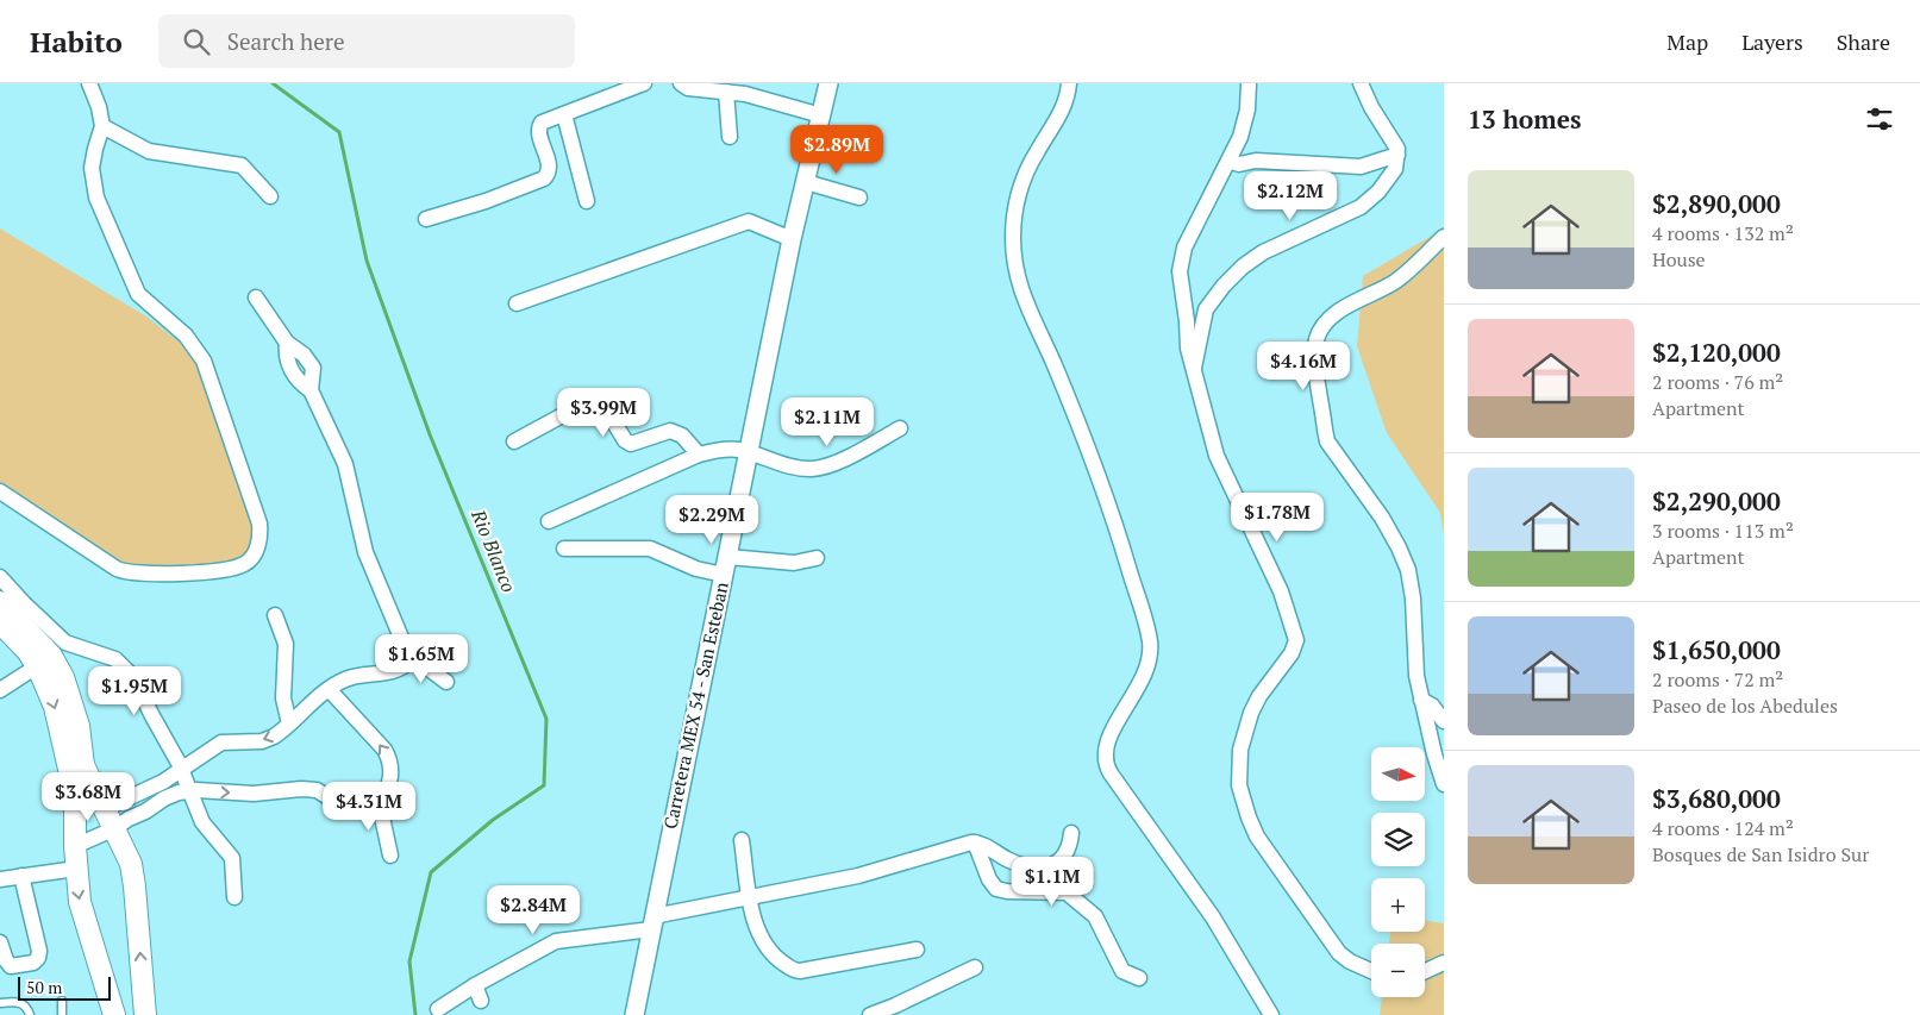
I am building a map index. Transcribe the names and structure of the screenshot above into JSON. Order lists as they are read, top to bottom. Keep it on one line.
{"streets":{"street":["Carretera MEX 54 - San Esteban"]},"water":["Rio Blanco"],"scale_bar":"50 m","north":"right","page":{"header":"Habito","search":"Search here","nav":["Map","Layers","Share"],"heading":"13 homes","price":["$2.89M","$2.12M","$4.16M","$3.99M","$2.11M","$1.78M","$2.29M","$1.65M","$1.95M","$3.68M","$4.31M","$1.1M","$2.84M"],"list":[{"name":"$2,890,000","note":"4 rooms · 132 m² · House"},{"name":"$2,120,000","note":"2 rooms · 76 m² · Apartment"},{"name":"$2,290,000","note":"3 rooms · 113 m² · Apartment"},{"name":"$1,650,000","note":"2 rooms · 72 m² · Paseo de los Abedules"},{"name":"$3,680,000","note":"4 rooms · 124 m² · Bosques de San Isidro Sur"}],"map_buttons":["+","−"],"scale":"50 m"}}
